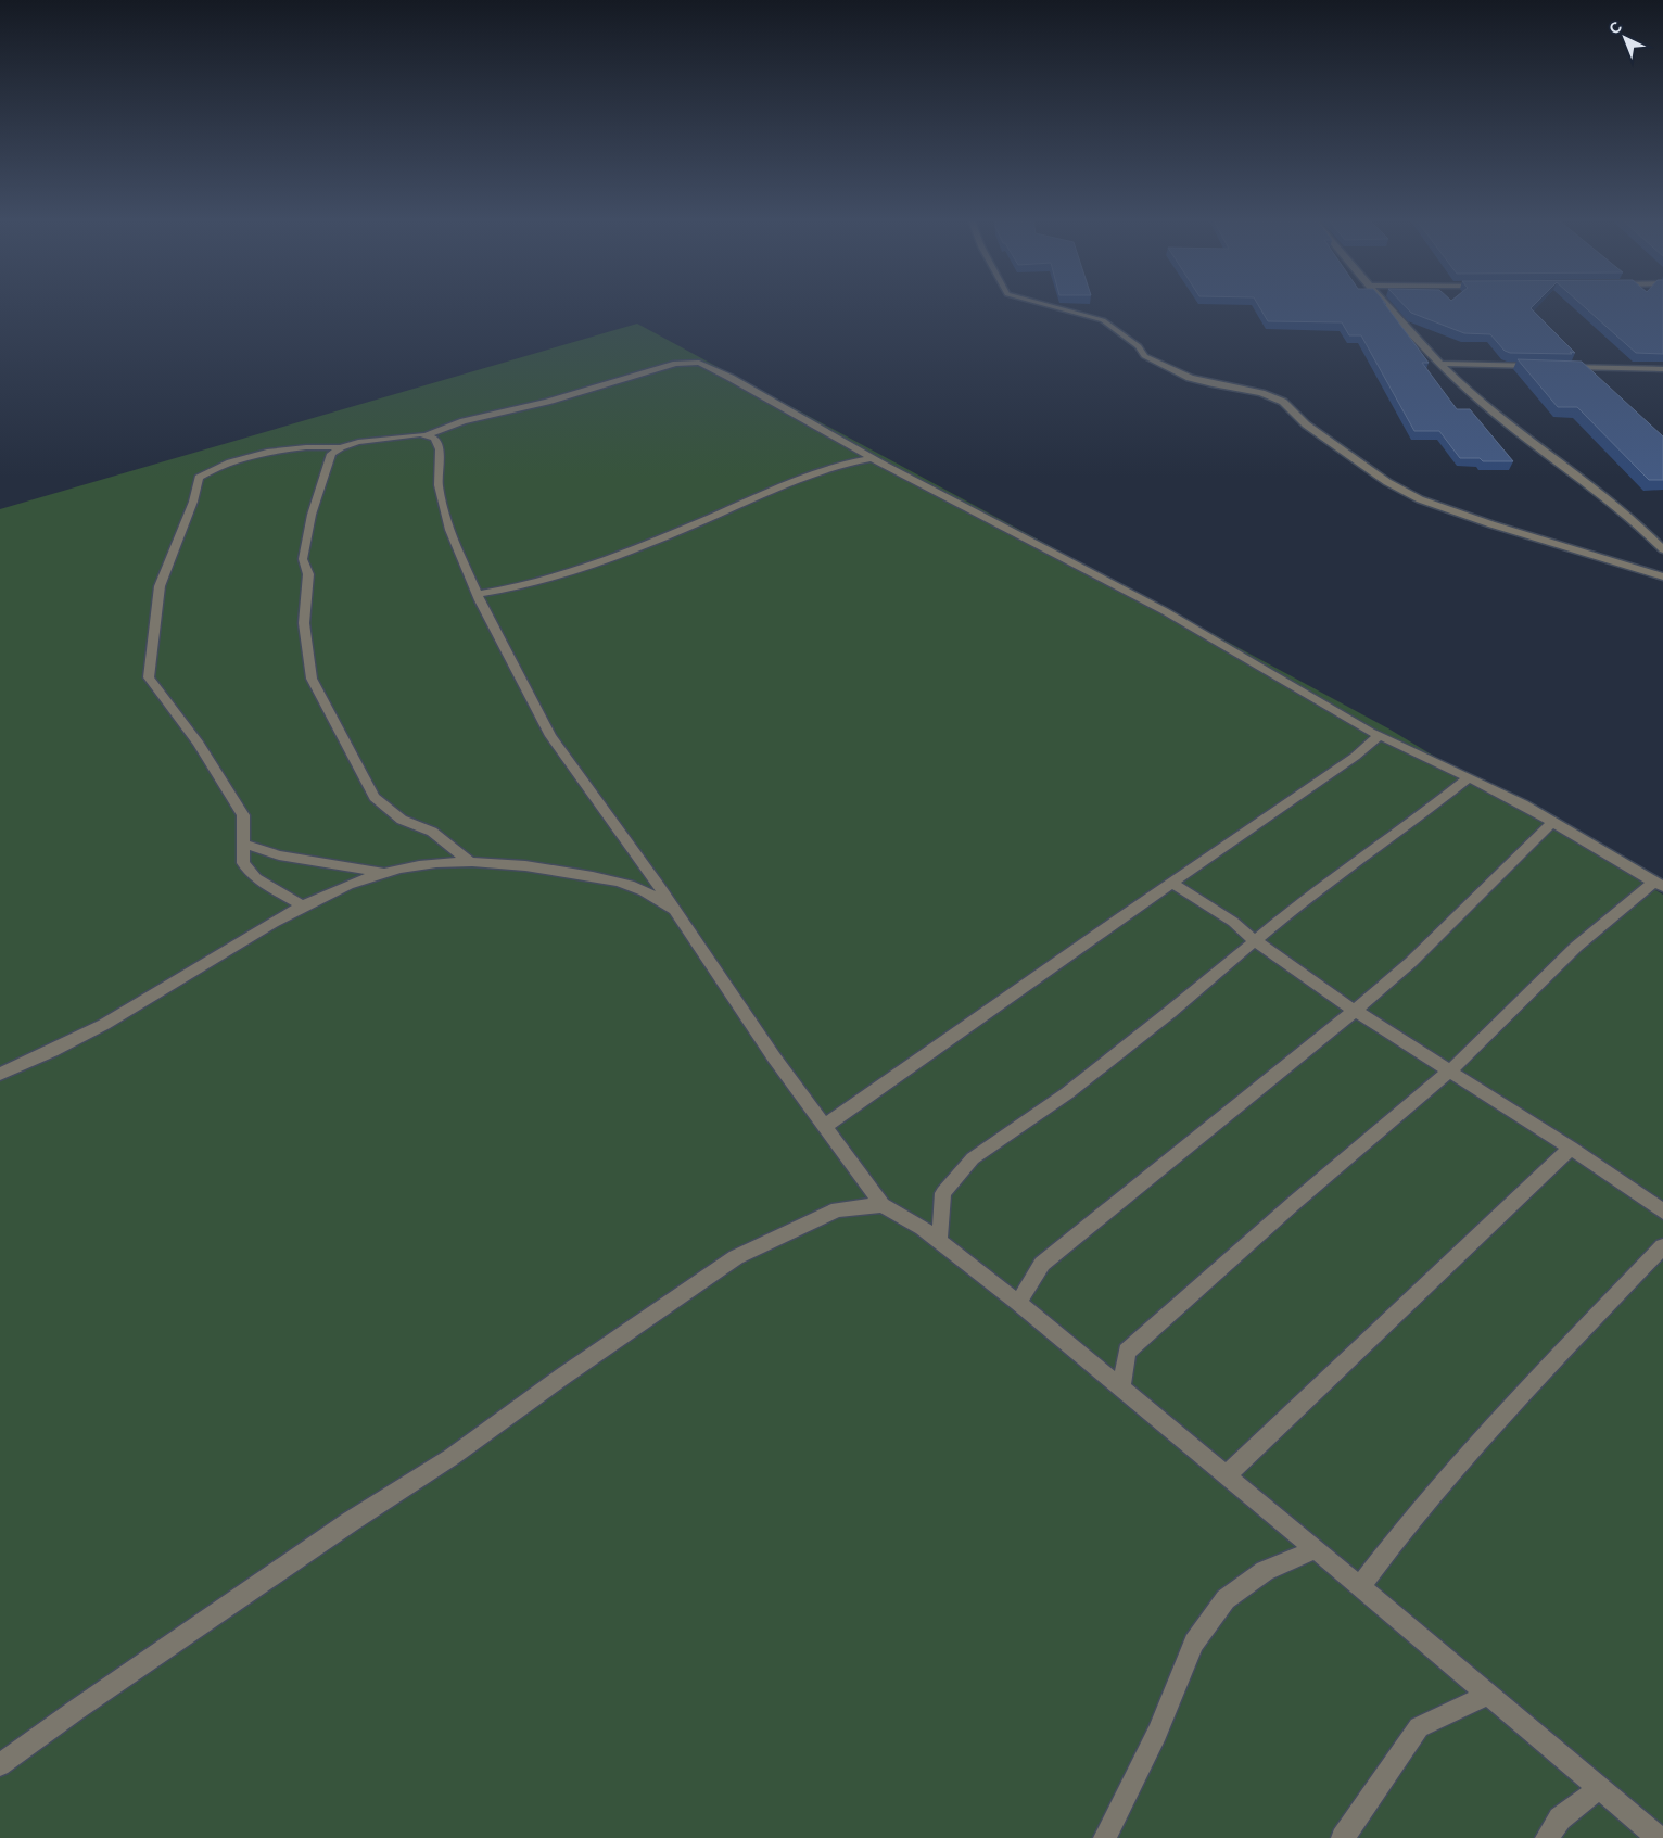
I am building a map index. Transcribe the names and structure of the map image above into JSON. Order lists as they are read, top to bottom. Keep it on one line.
{"north":"top left"}
